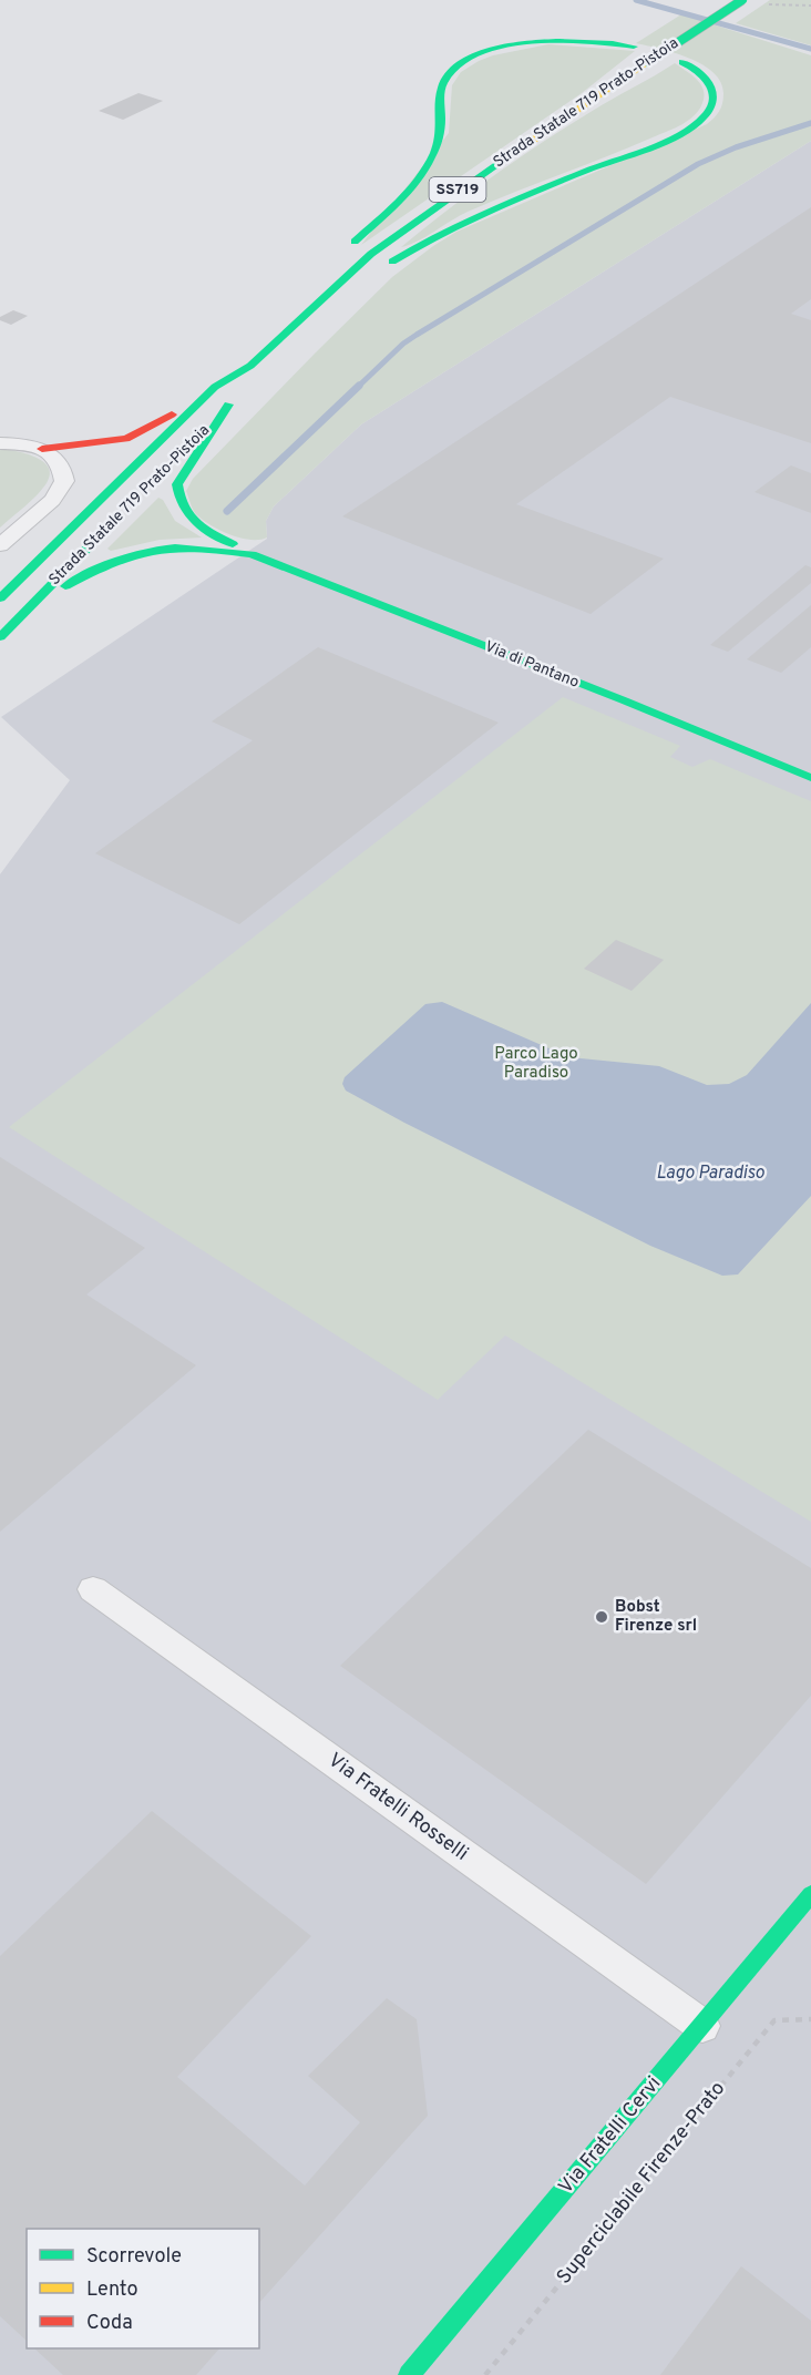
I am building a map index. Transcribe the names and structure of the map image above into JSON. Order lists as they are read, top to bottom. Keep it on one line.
{"streets":{"main road":["Strada Statale 719 Prato-Pistoia","SS719","Via di Pantano","Via Fratelli Cervi"],"street":["Via Fratelli Rosselli"],"path":["Superciclabile Firenze-Prato"]},"crossings":[["Via Fratelli Rosselli","Via Fratelli Cervi"]],"water":["Lago Paradiso"],"parks":["Parco Lago Paradiso"],"places":["Bobst Firenze srl"],"legend":["Scorrevole","Lento","Coda"]}
